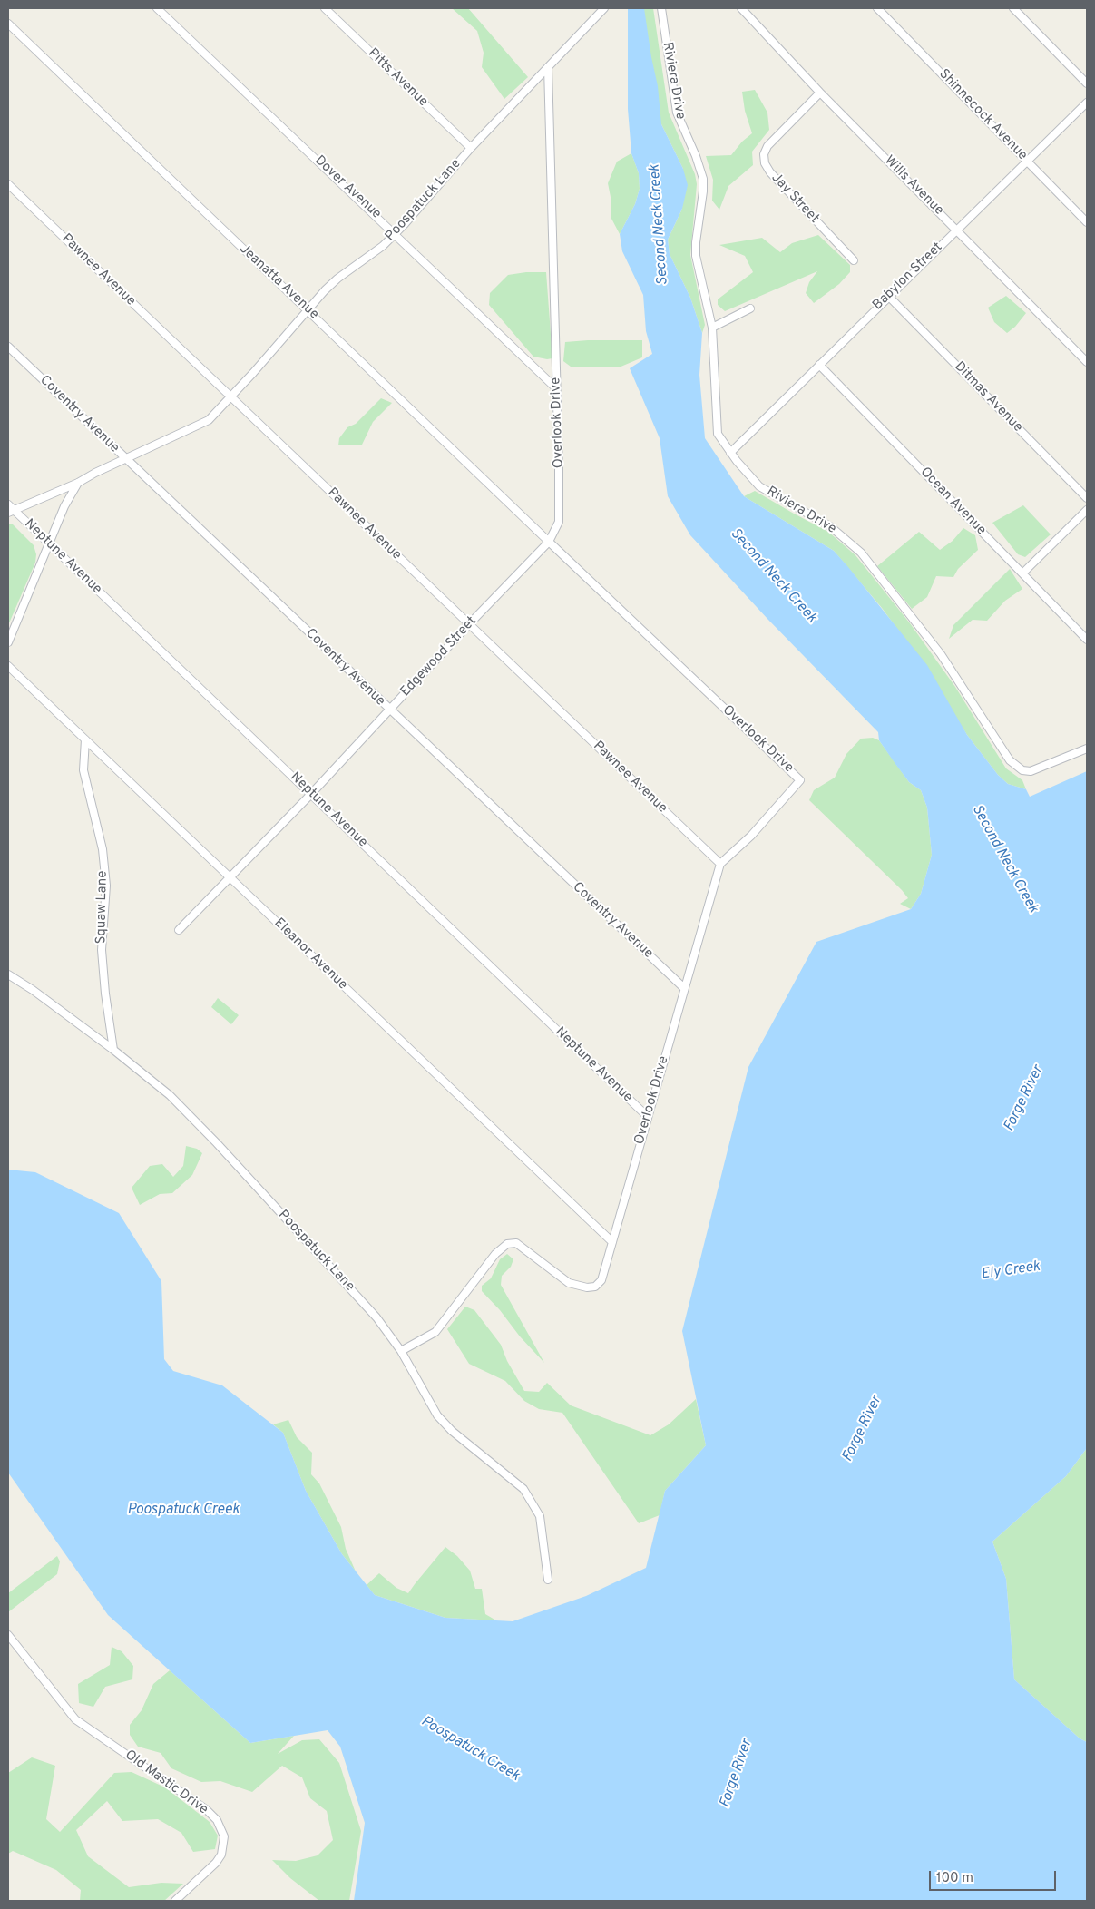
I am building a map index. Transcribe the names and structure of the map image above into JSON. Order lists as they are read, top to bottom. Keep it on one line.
{"streets":{"street":["Pitts Avenue","Riviera Drive","Shinnecock Avenue","Wills Avenue","Dover Avenue","Jay Street","Poospatuck Lane","Pawnee Avenue","Babylon Street","Jeanatta Avenue","Ditmas Avenue","Coventry Avenue","Overlook Drive","Ocean Avenue","Neptune Avenue","Edgewood Street","Squaw Lane","Eleanor Avenue","Old Mastic Drive"]},"crossings":[["Pitts Avenue","Poospatuck Lane"],["Riviera Drive","Babylon Street"],["Shinnecock Avenue","Babylon Street"],["Wills Avenue","Jay Street"],["Wills Avenue","Babylon Street"],["Dover Avenue","Poospatuck Lane"],["Dover Avenue","Overlook Drive"],["Poospatuck Lane","Pawnee Avenue"],["Poospatuck Lane","Jeanatta Avenue"],["Poospatuck Lane","Coventry Avenue"],["Poospatuck Lane","Overlook Drive"],["Poospatuck Lane","Neptune Avenue"],["Poospatuck Lane","Squaw Lane"],["Pawnee Avenue","Overlook Drive"],["Pawnee Avenue","Edgewood Street"],["Babylon Street","Ditmas Avenue"],["Babylon Street","Ocean Avenue"],["Jeanatta Avenue","Overlook Drive"],["Jeanatta Avenue","Edgewood Street"],["Coventry Avenue","Overlook Drive"],["Coventry Avenue","Edgewood Street"],["Overlook Drive","Neptune Avenue"],["Overlook Drive","Edgewood Street"],["Overlook Drive","Eleanor Avenue"],["Neptune Avenue","Edgewood Street"],["Edgewood Street","Eleanor Avenue"],["Squaw Lane","Eleanor Avenue"]],"water":["Second Neck Creek","Forge River","Ely Creek","Poospatuck Creek"],"scale_bar":"100 m"}
